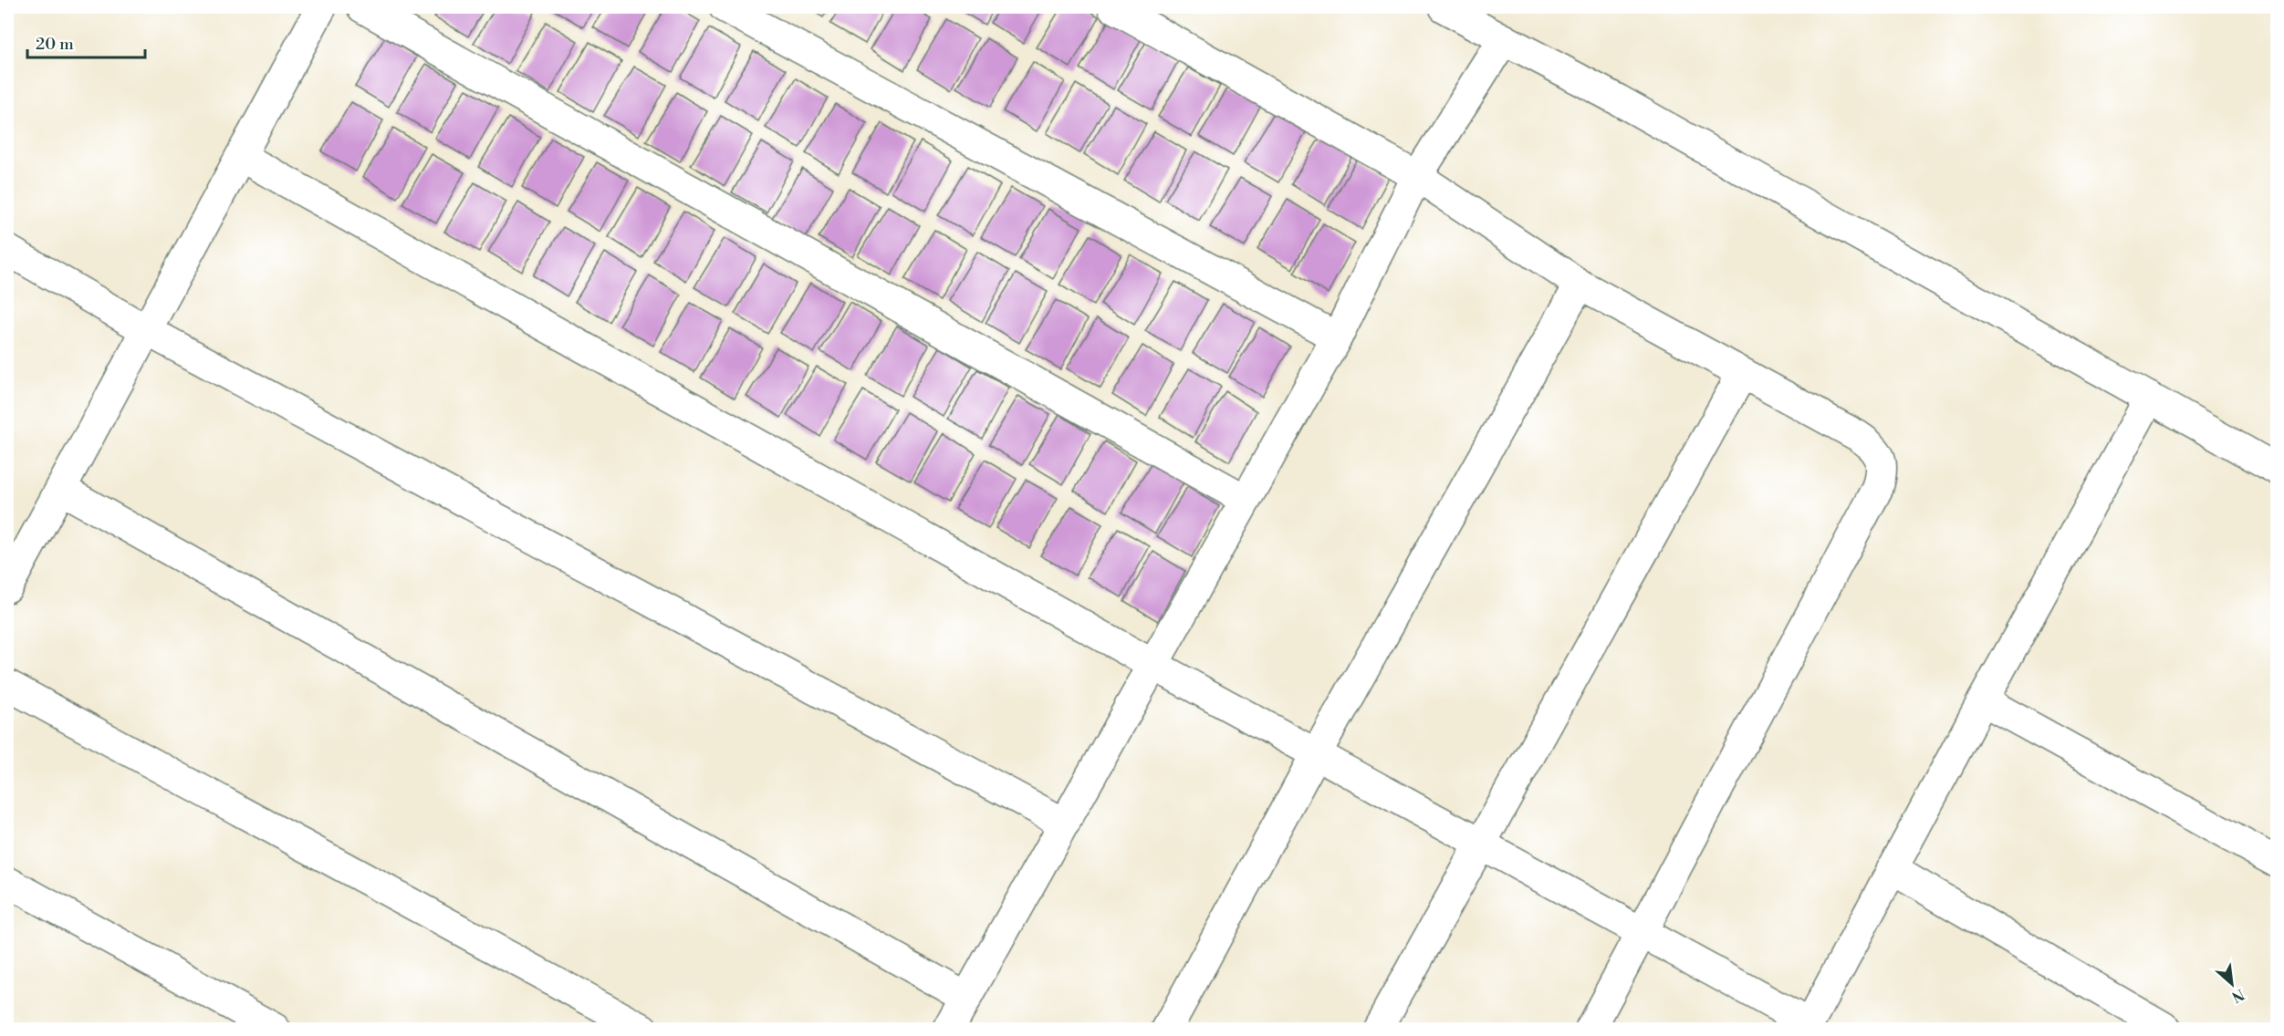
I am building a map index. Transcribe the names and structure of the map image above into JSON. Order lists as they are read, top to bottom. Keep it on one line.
{"scale_bar":"20 m","north":"bottom right"}
